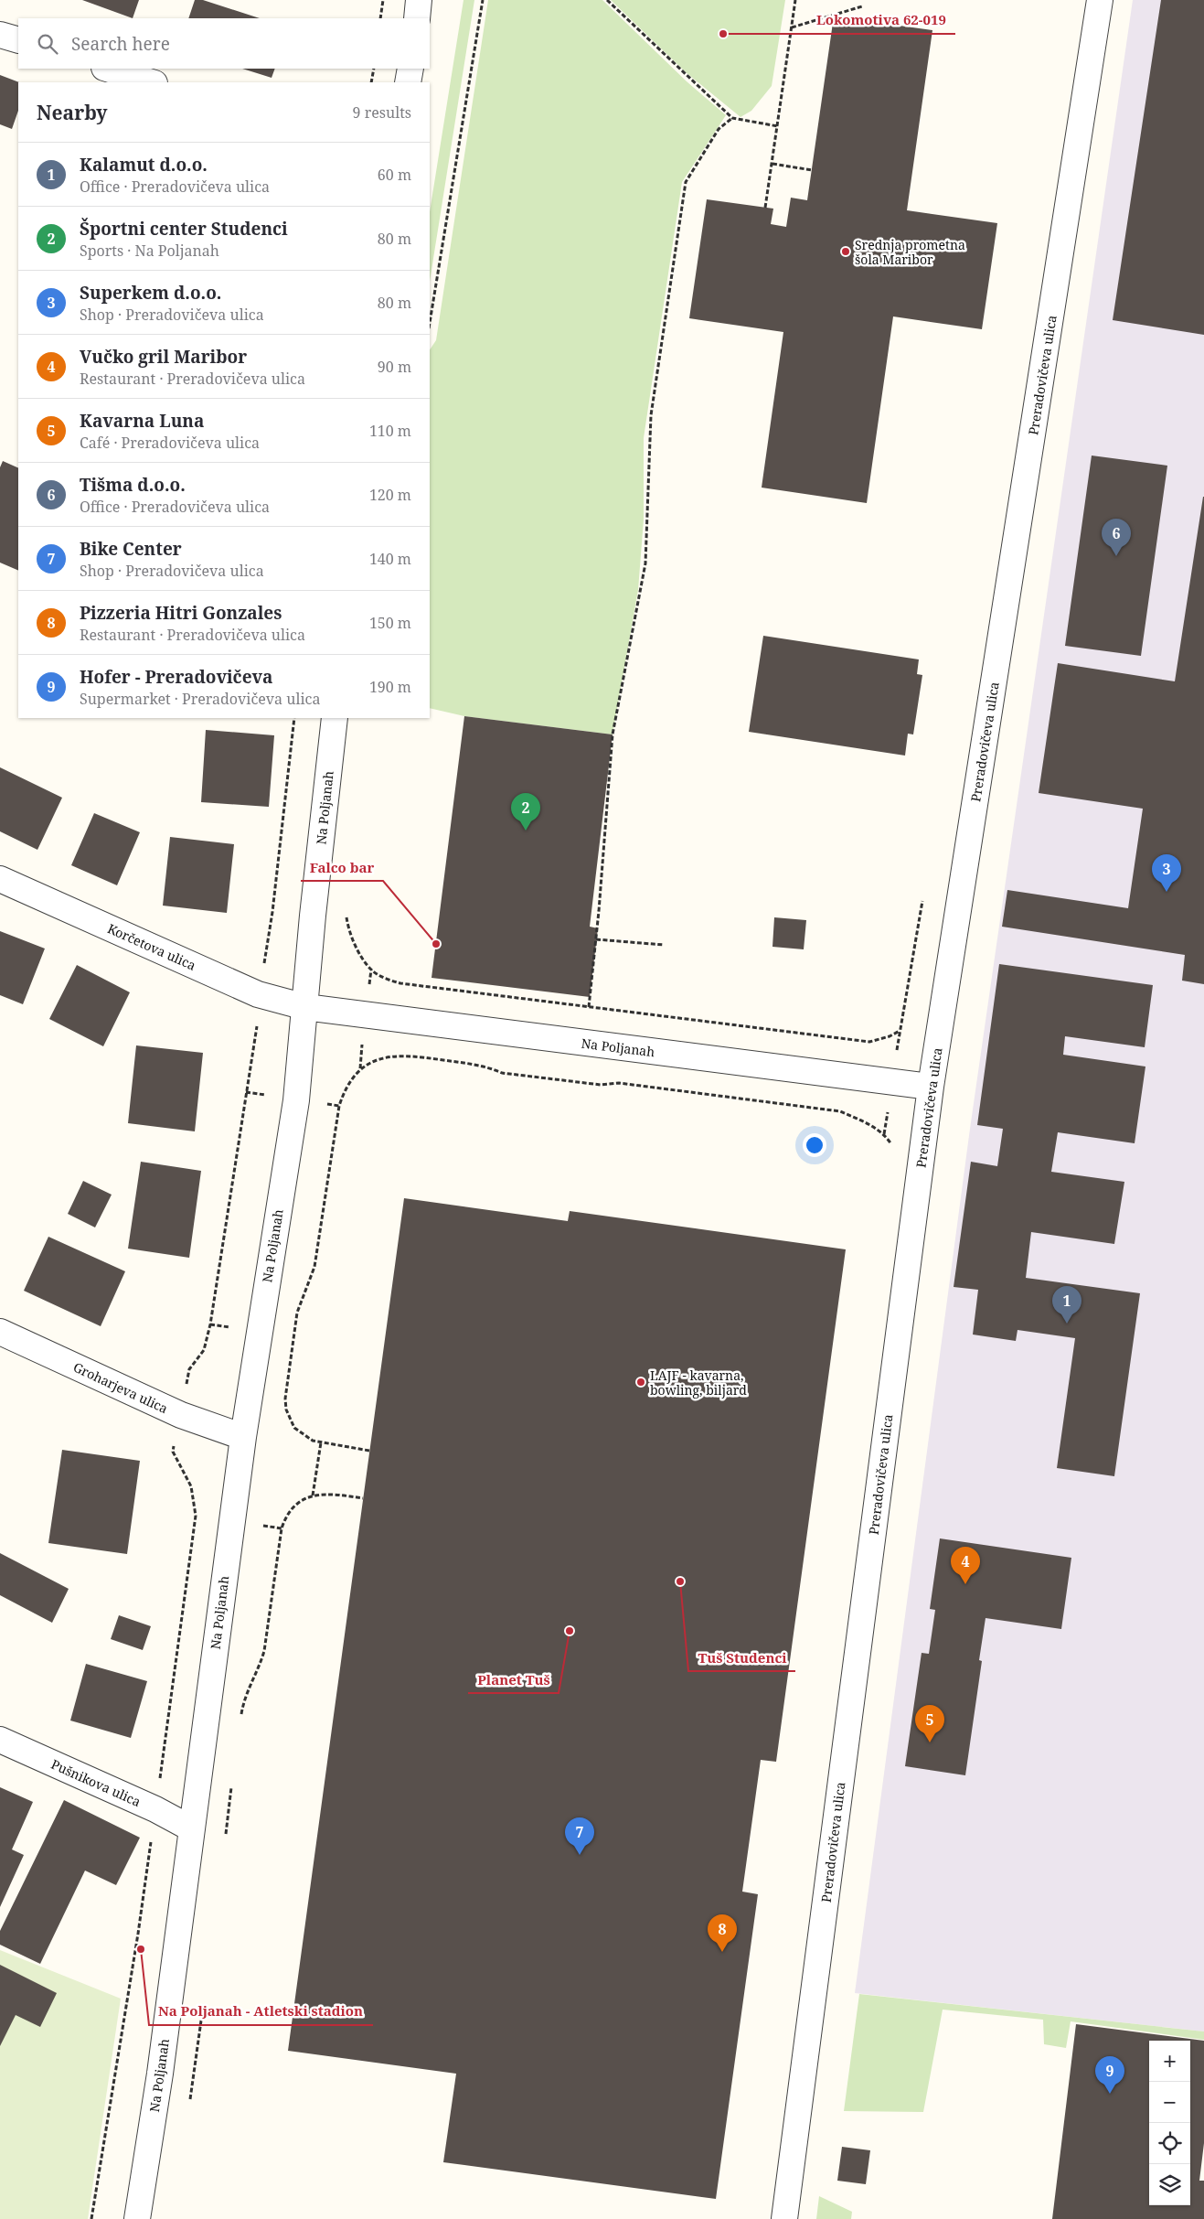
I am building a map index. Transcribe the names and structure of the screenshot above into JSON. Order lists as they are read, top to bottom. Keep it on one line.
{"streets":{"street":["Preradovičeva ulica","Na Poljanah","Korčetova ulica","Groharjeva ulica","Pušnikova ulica"]},"crossings":[["Preradovičeva ulica","Na Poljanah"],["Na Poljanah","Korčetova ulica"],["Na Poljanah","Groharjeva ulica"],["Na Poljanah","Pušnikova ulica"]],"places":["Lokomotiva 62-019","Srednja prometna šola Maribor","Falco bar","LAJF - kavarna, bowling, biljard","Tuš Studenci","Planet Tuš","Na Poljanah - Atletski stadion"],"page":{"search":"Search here","heading":["Nearby","9 results"],"list":[{"mark":"1","name":"Kalamut d.o.o.","note":"Office · Preradovičeva ulica","value":"60 m"},{"mark":"2","name":"Športni center Studenci","note":"Sports · Na Poljanah","value":"80 m"},{"mark":"3","name":"Superkem d.o.o.","note":"Shop · Preradovičeva ulica","value":"80 m"},{"mark":"4","name":"Vučko gril Maribor","note":"Restaurant · Preradovičeva ulica","value":"90 m"},{"mark":"5","name":"Kavarna Luna","note":"Café · Preradovičeva ulica","value":"110 m"},{"mark":"6","name":"Tišma d.o.o.","note":"Office · Preradovičeva ulica","value":"120 m"},{"mark":"7","name":"Bike Center","note":"Shop · Preradovičeva ulica","value":"140 m"},{"mark":"8","name":"Pizzeria Hitri Gonzales","note":"Restaurant · Preradovičeva ulica","value":"150 m"},{"mark":"9","name":"Hofer - Preradovičeva","note":"Supermarket · Preradovičeva ulica","value":"190 m"}],"pins":["6","2","3","1","4","5","7","8","9"],"map_buttons":["+","−"]}}
